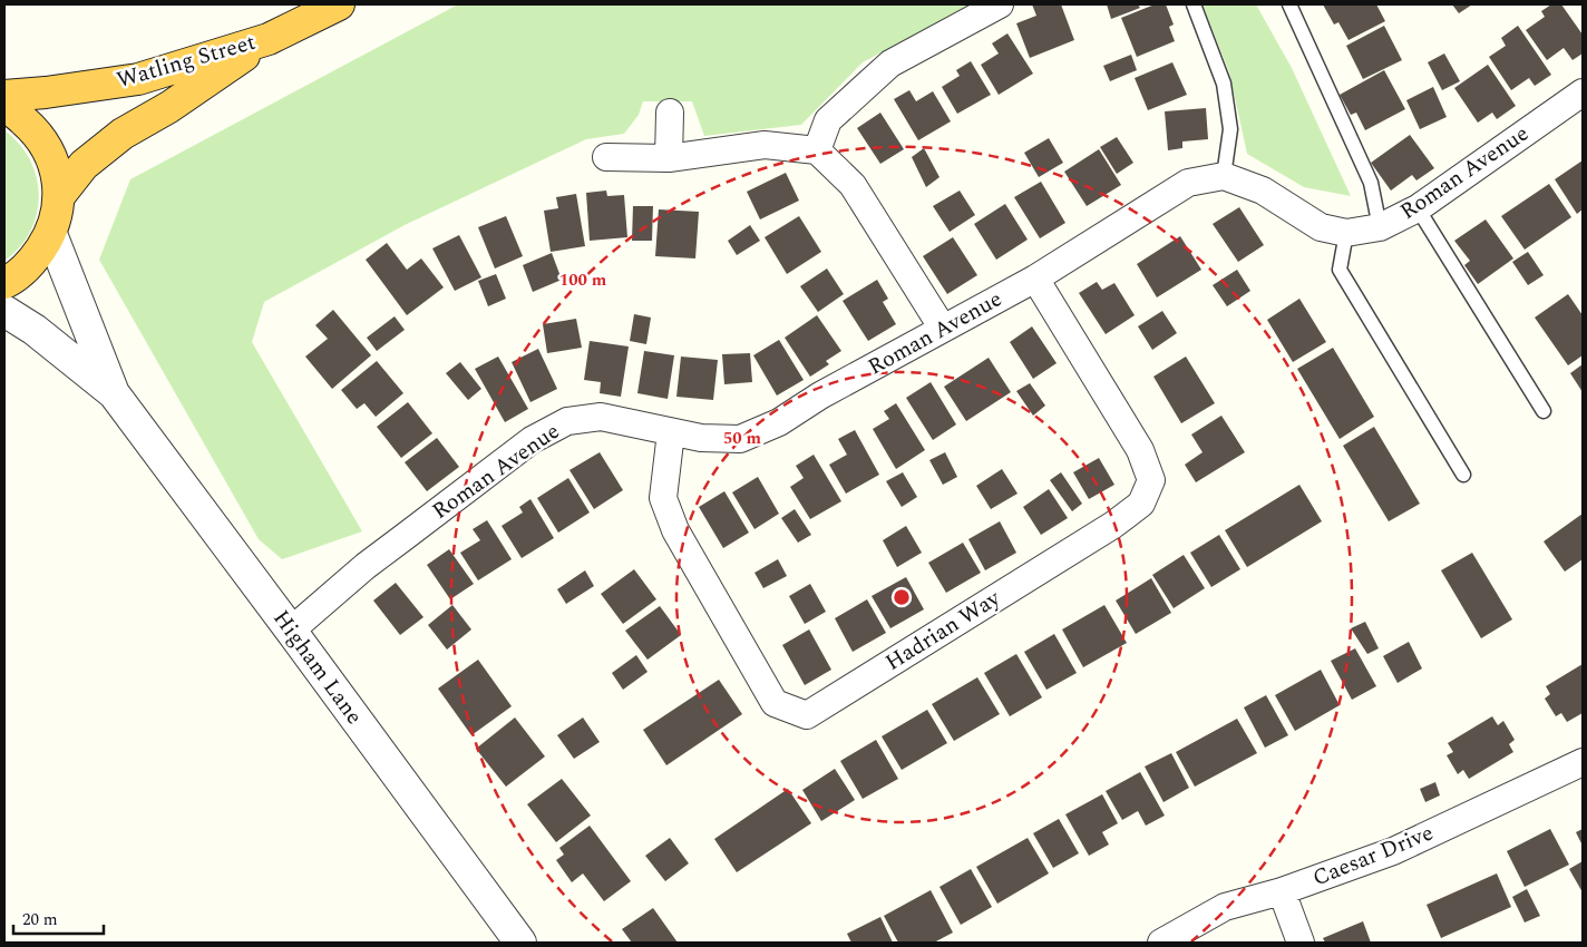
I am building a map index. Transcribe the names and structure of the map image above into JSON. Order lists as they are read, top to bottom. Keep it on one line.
{"streets":{"highway":["Watling Street"],"street":["Roman Avenue","Hadrian Way","Higham Lane","Caesar Drive"]},"crossings":[["Roman Avenue","Hadrian Way"],["Roman Avenue","Higham Lane"]],"scale_bar":"20 m","rings":["100 m","50 m"]}
